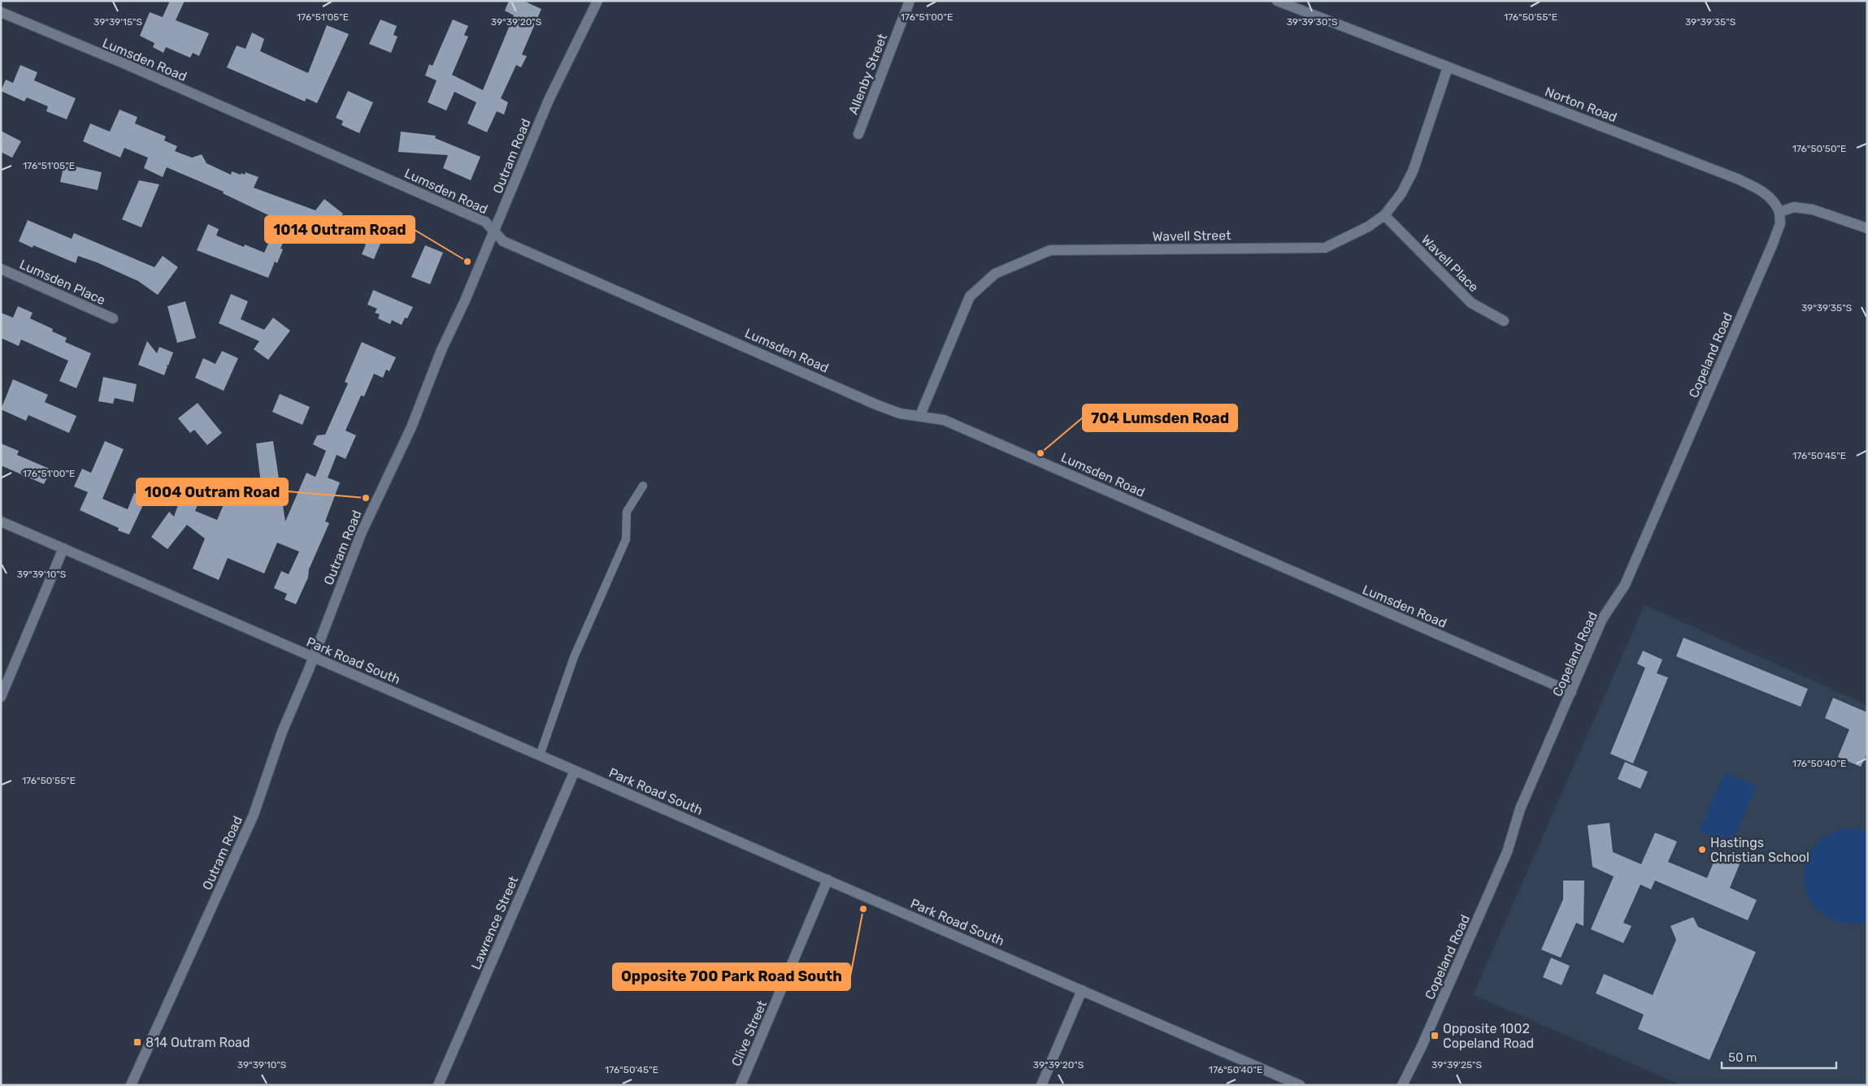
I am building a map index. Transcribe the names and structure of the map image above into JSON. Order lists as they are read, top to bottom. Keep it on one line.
{"streets":{"street":["Lumsden Road","Allenby Street","Norton Road","Outram Road","Wavell Street","Wavell Place","Lumsden Place","Copeland Road","Park Road South","Lawrence Street","Clive Street"]},"crossings":[["Lumsden Road","Outram Road"],["Lumsden Road","Wavell Street"],["Lumsden Road","Copeland Road"],["Norton Road","Wavell Street"],["Norton Road","Copeland Road"],["Outram Road","Park Road South"],["Wavell Street","Wavell Place"],["Park Road South","Lawrence Street"],["Park Road South","Clive Street"]],"places":{"other":["1014 Outram Road","704 Lumsden Road","1004 Outram Road","Hastings Christian School","Opposite 700 Park Road South"],"transit":["Opposite 1002 Copeland Road","814 Outram Road"]},"scale_bar":"50 m","coordinates":["176°51'05\"E","176°51'00\"E","176°50'55\"E","39°39'15\"S","39°39'20\"S","39°39'30\"S","39°39'35\"S","176°50'50\"E","176°50'45\"E","39°39'10\"S","176°50'40\"E","39°39'25\"S"]}
